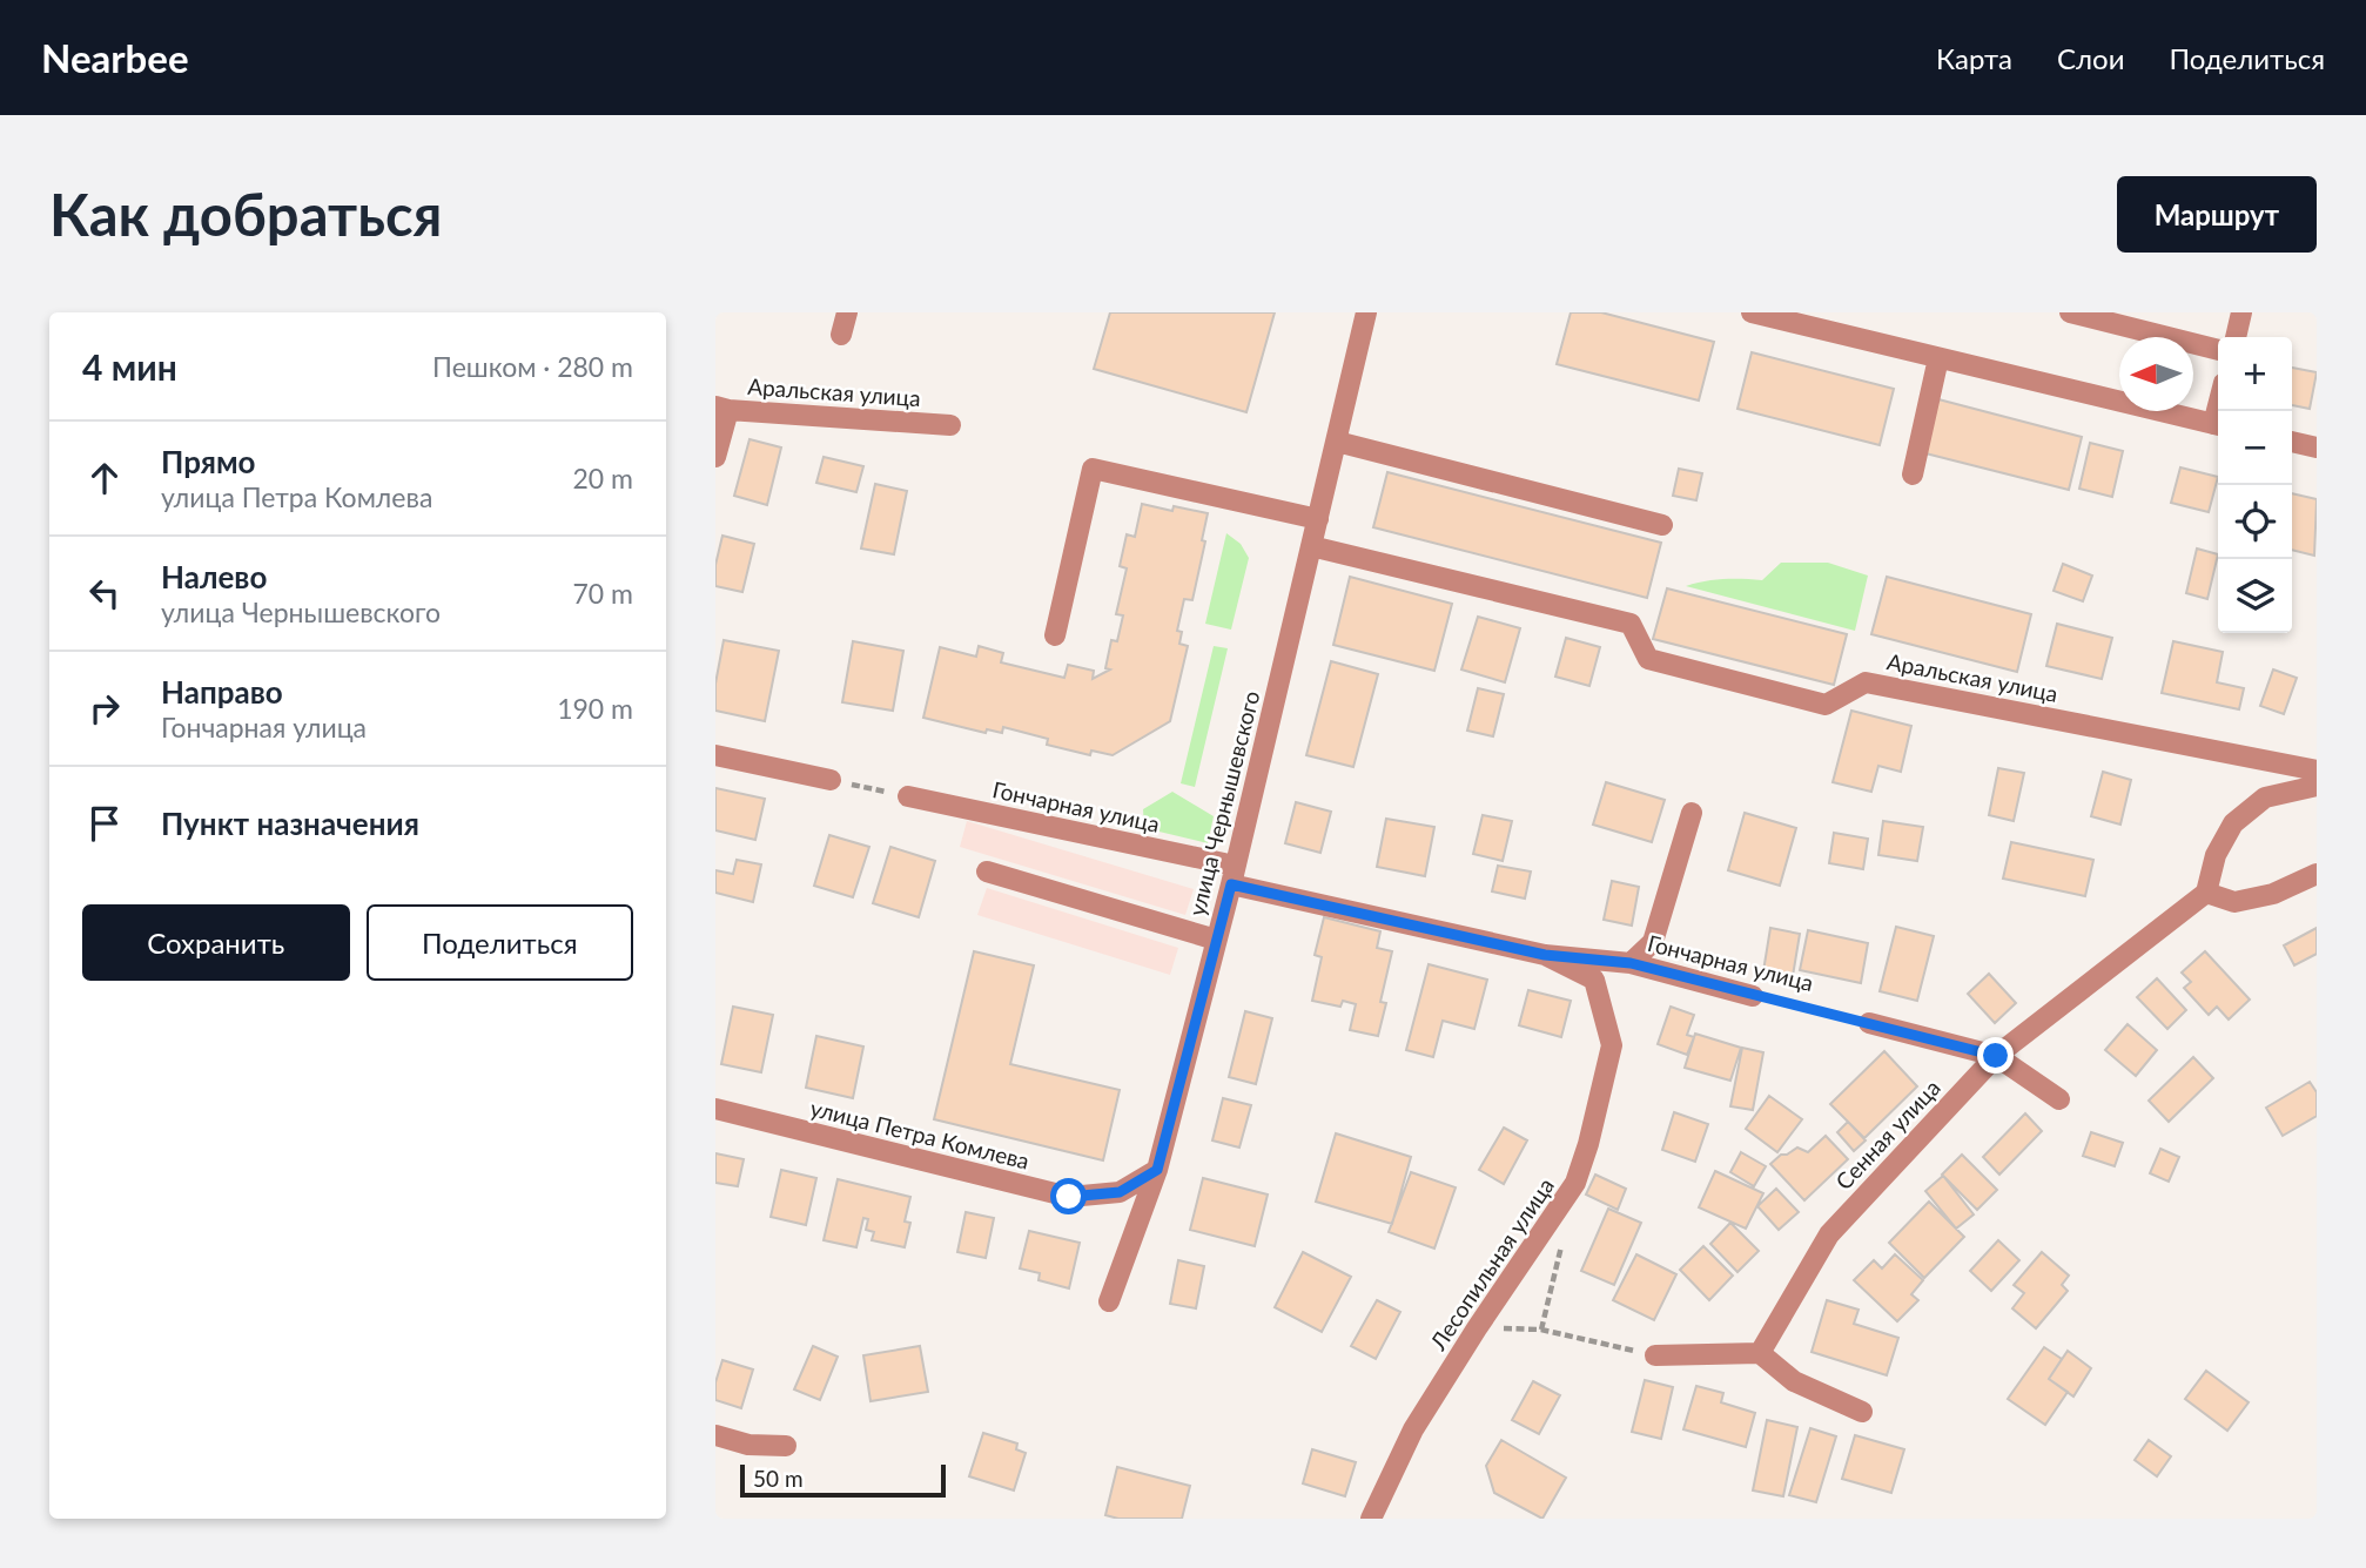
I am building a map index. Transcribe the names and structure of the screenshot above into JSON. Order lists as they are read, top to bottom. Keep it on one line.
{"streets":{"street":["Аральская улица","улица Чернышевского","Гончарная улица","улица Петра Комлева","Сенная улица","Лесопильная улица"]},"crossings":[["Аральская улица","улица Чернышевского"],["улица Чернышевского","Гончарная улица"],["улица Чернышевского","улица Петра Комлева"],["Гончарная улица","Лесопильная улица"]],"scale_bar":"50 m","north":"left","page":{"header":"Nearbee","nav":["Карта","Слои","Поделиться"],"buttons":["Маршрут",["Сохранить","Поделиться"]],"title":"Как добраться","heading":["4 мин","Пешком · 280 m"],"map_buttons":["+","−"],"list":[["Прямо","улица Петра Комлева","20 m"],["Налево","улица Чернышевского","70 m"],["Направо","Гончарная улица","190 m"],"Пункт назначения"],"scale":"50 m"}}
